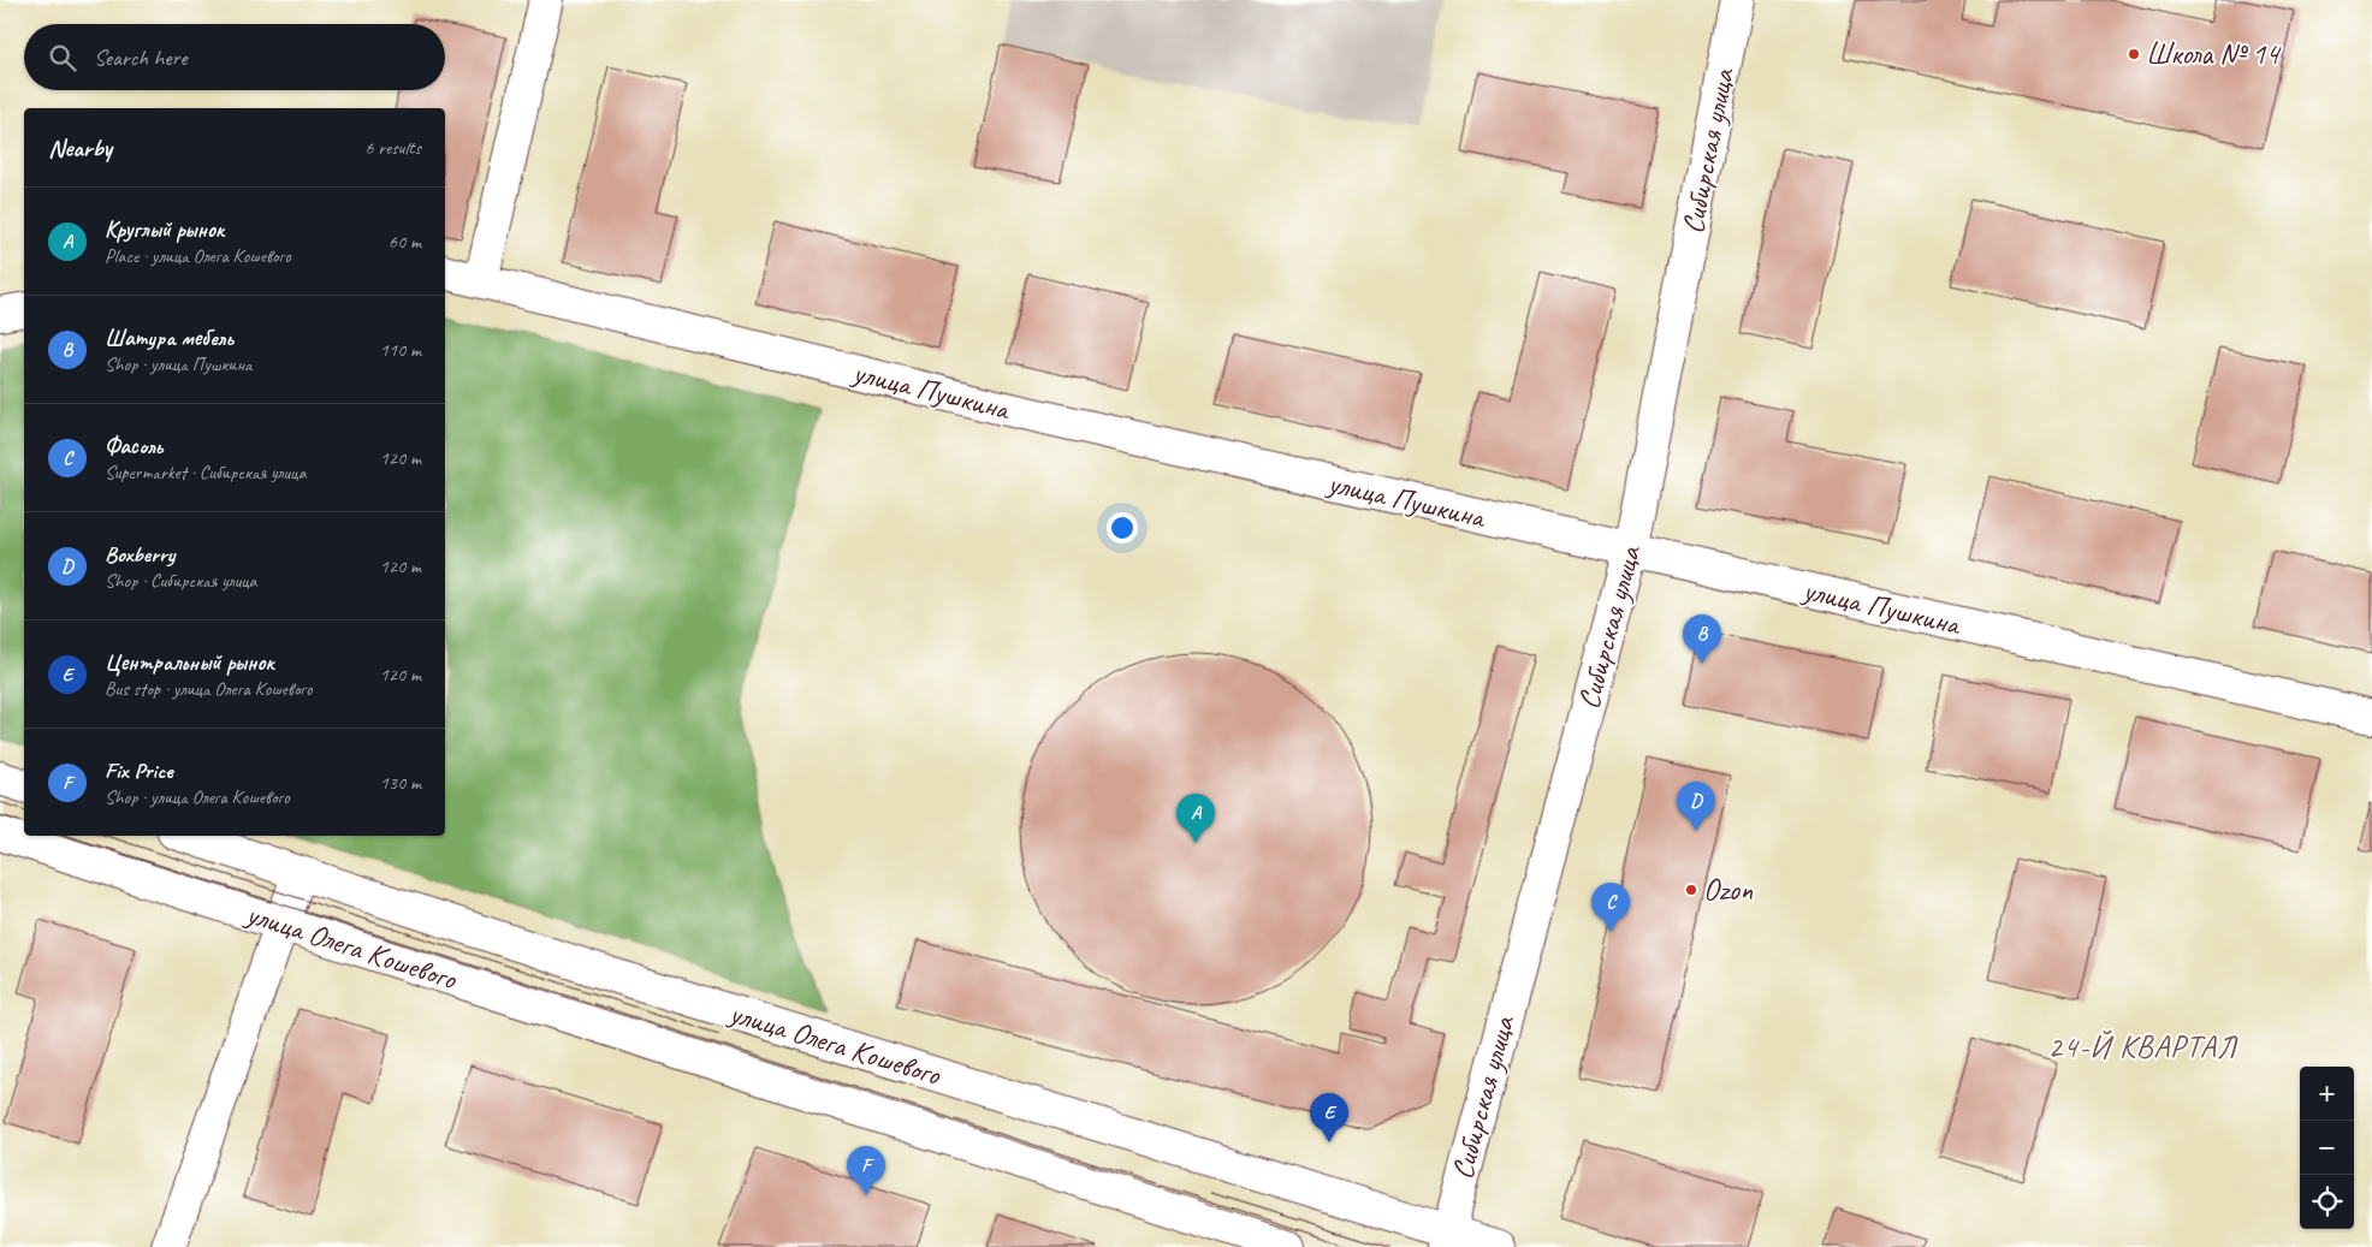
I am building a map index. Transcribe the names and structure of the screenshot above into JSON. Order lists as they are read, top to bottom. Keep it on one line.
{"streets":{"street":["Сибирская улица","улица Пушкина","улица Олега Кошевого"]},"crossings":[["Сибирская улица","улица Пушкина"],["Сибирская улица","улица Олега Кошевого"]],"districts":["24-Й КВАРТАЛ"],"places":["Школа № 14","Ozon"],"page":{"search":"Search here","heading":["Nearby","6 results"],"list":[{"mark":"A","name":"Круглый рынок","note":"Place · улица Олега Кошевого","value":"60 m"},{"mark":"B","name":"Шатура мебель","note":"Shop · улица Пушкина","value":"110 m"},{"mark":"C","name":"Фасоль","note":"Supermarket · Сибирская улица","value":"120 m"},{"mark":"D","name":"Boxberry","note":"Shop · Сибирская улица","value":"120 m"},{"mark":"E","name":"Центральный рынок","note":"Bus stop · улица Олега Кошевого","value":"120 m"},{"mark":"F","name":"Fix Price","note":"Shop · улица Олега Кошевого","value":"130 m"}],"pins":["B","D","A","C","E","F"],"map_buttons":["+","−"]}}
